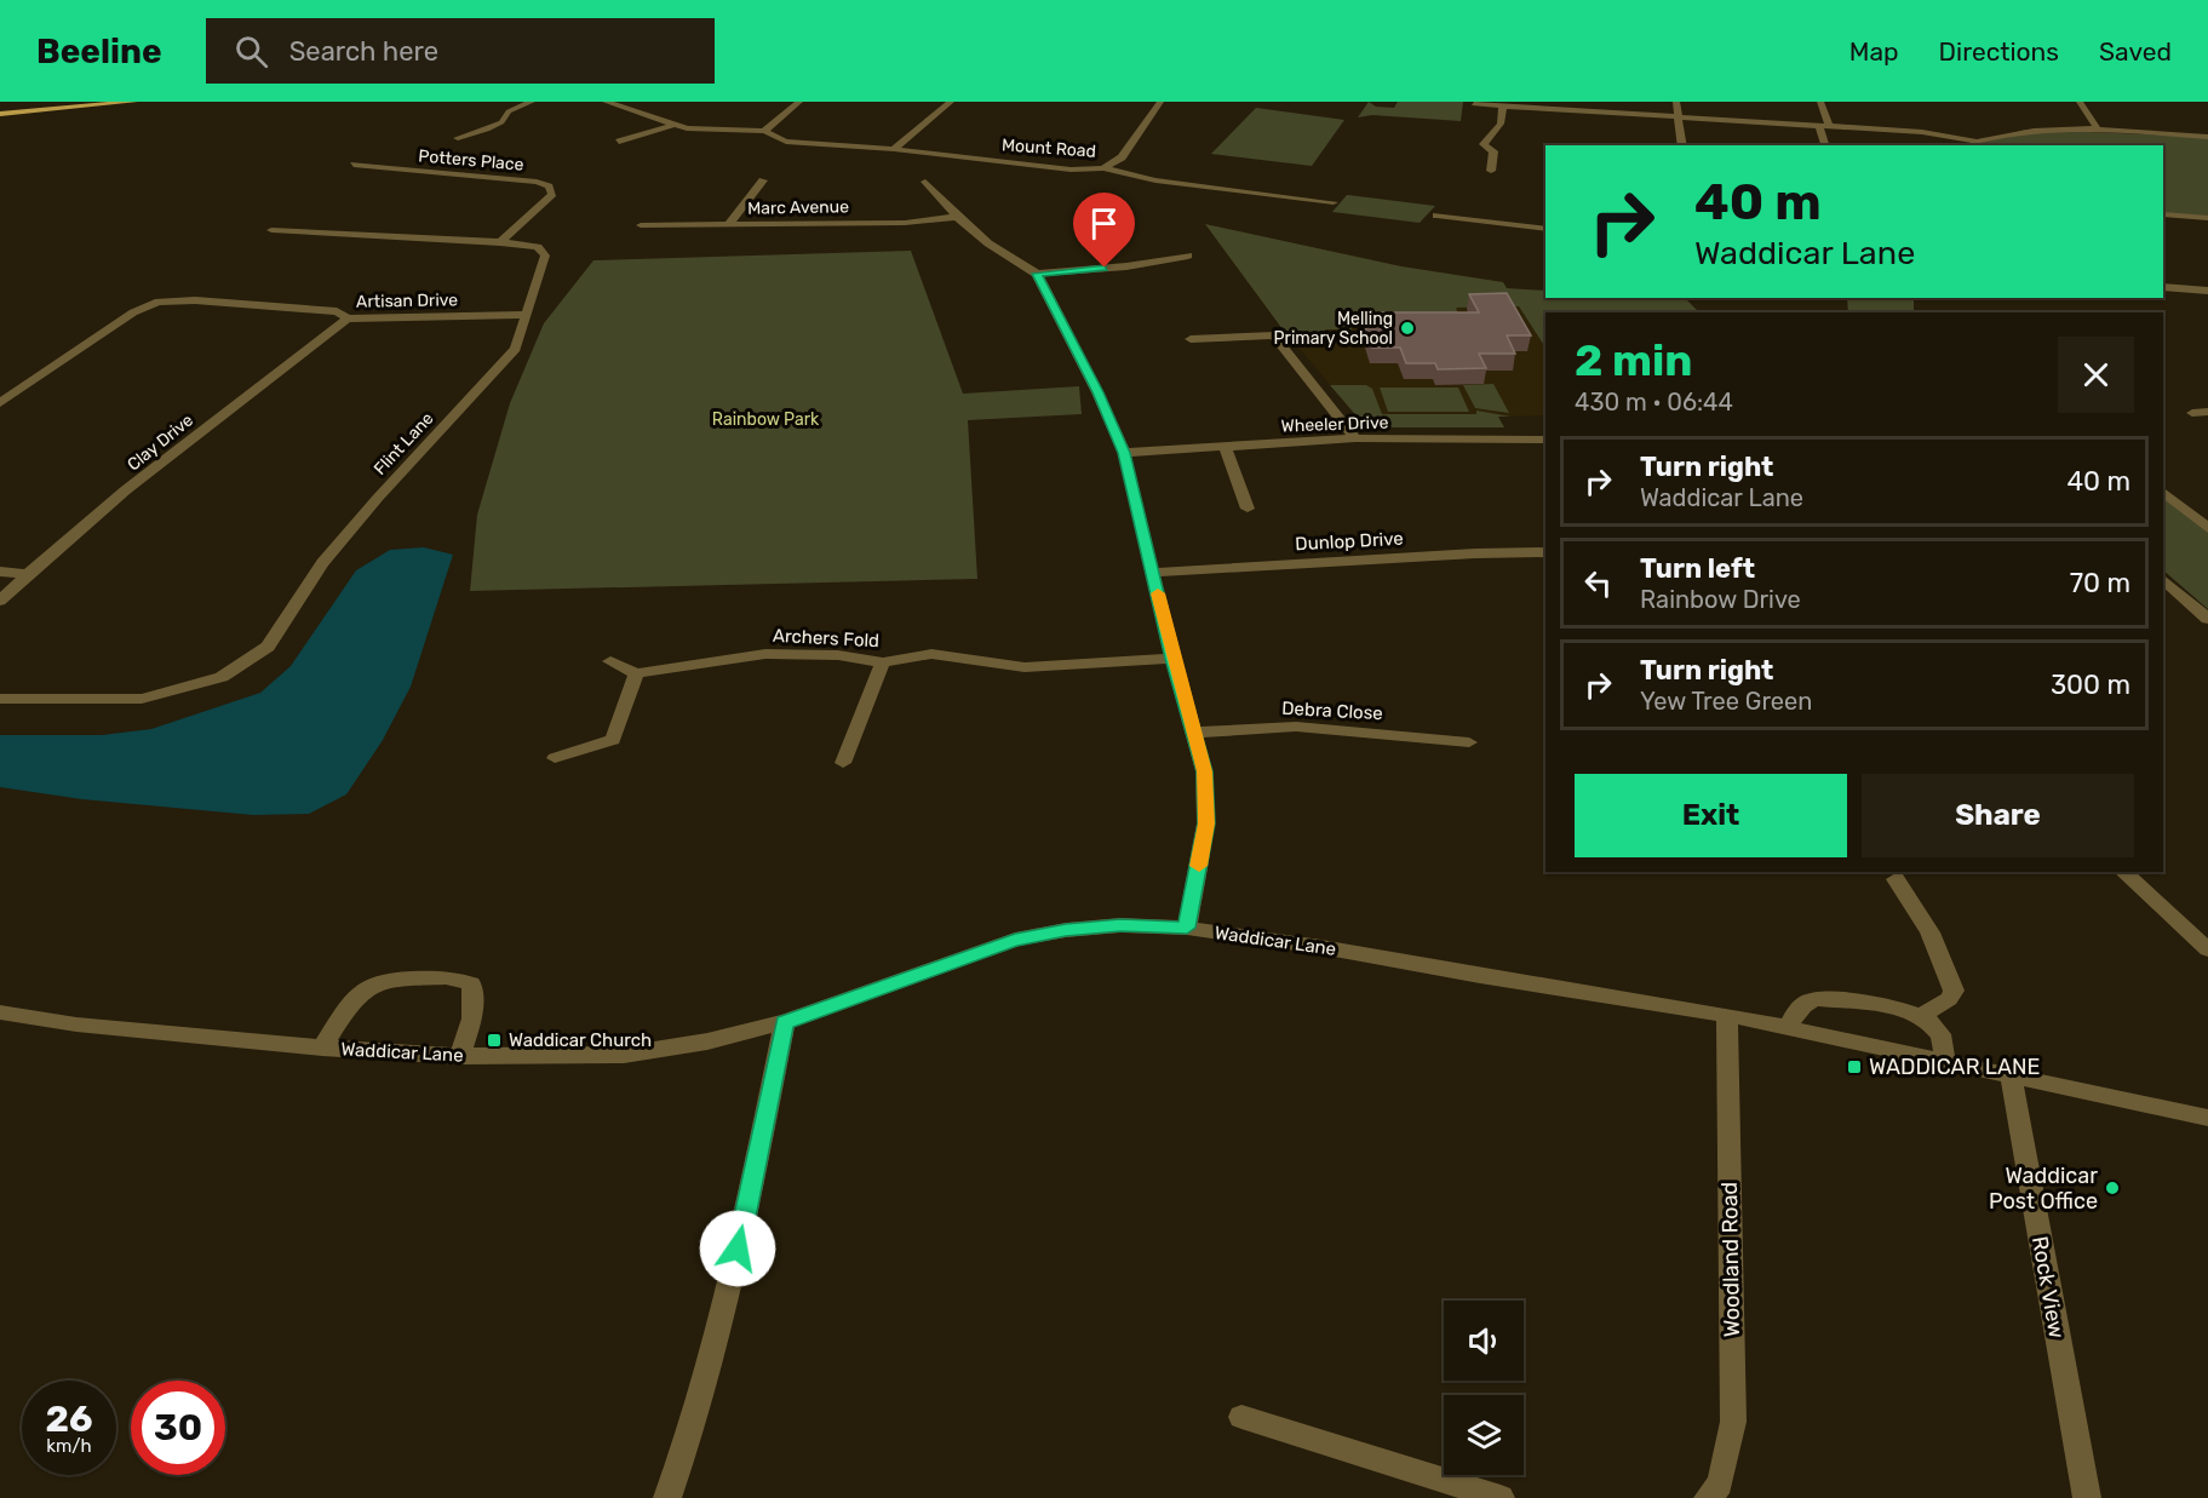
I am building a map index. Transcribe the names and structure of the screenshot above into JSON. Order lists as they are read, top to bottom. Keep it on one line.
{"streets":{"street":["Mount Road","Potters Place","Marc Avenue","Artisan Drive","Wheeler Drive","Clay Drive","Flint Lane","Dunlop Drive","Archers Fold","Debra Close","Waddicar Lane","Woodland Road","Rock View"]},"crossings":[["Potters Place","Flint Lane"],["Artisan Drive","Clay Drive"],["Artisan Drive","Flint Lane"],["Waddicar Lane","Woodland Road"],["Waddicar Lane","Rock View"]],"parks":["Rainbow Park"],"places":{"other":["Melling Primary School","Waddicar Post Office"],"transit":["Waddicar Church","WADDICAR LANE"]},"page":{"header":"Beeline","search":"Search here","nav":["Map","Directions","Saved"],"turn":["40 m","Waddicar Lane"],"heading":["2 min","430 m · 06:44"],"list":[{"name":"Turn right","note":"Waddicar Lane","value":"40 m"},{"name":"Turn left","note":"Rainbow Drive","value":"70 m"},{"name":"Turn right","note":"Yew Tree Green","value":"300 m"}],"buttons":["Exit","Share"],"speed":"26 km/h","limit":"30"}}
